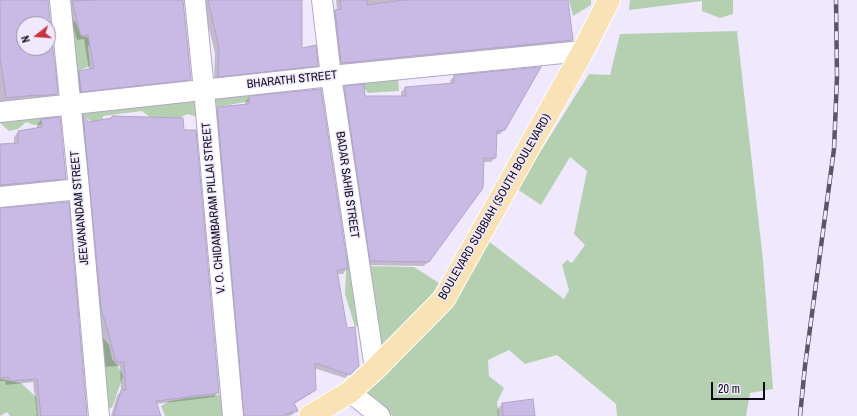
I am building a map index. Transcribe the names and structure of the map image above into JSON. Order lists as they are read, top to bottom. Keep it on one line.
{"streets":{"main road":["BOULEVARD SUBBIAH (SOUTH BOULEVARD)"],"street":["BHARATHI STREET","BADAR SAHIB STREET","JEEVANANDAM STREET","V. O. CHIDAMBARAM PILLAI STREET"]},"crossings":[["BHARATHI STREET","BADAR SAHIB STREET"],["BHARATHI STREET","BOULEVARD SUBBIAH (SOUTH BOULEVARD)"],["BHARATHI STREET","JEEVANANDAM STREET"],["BHARATHI STREET","V. O. CHIDAMBARAM PILLAI STREET"],["BADAR SAHIB STREET","BOULEVARD SUBBIAH (SOUTH BOULEVARD)"]],"scale_bar":"20 m","north":"left"}
